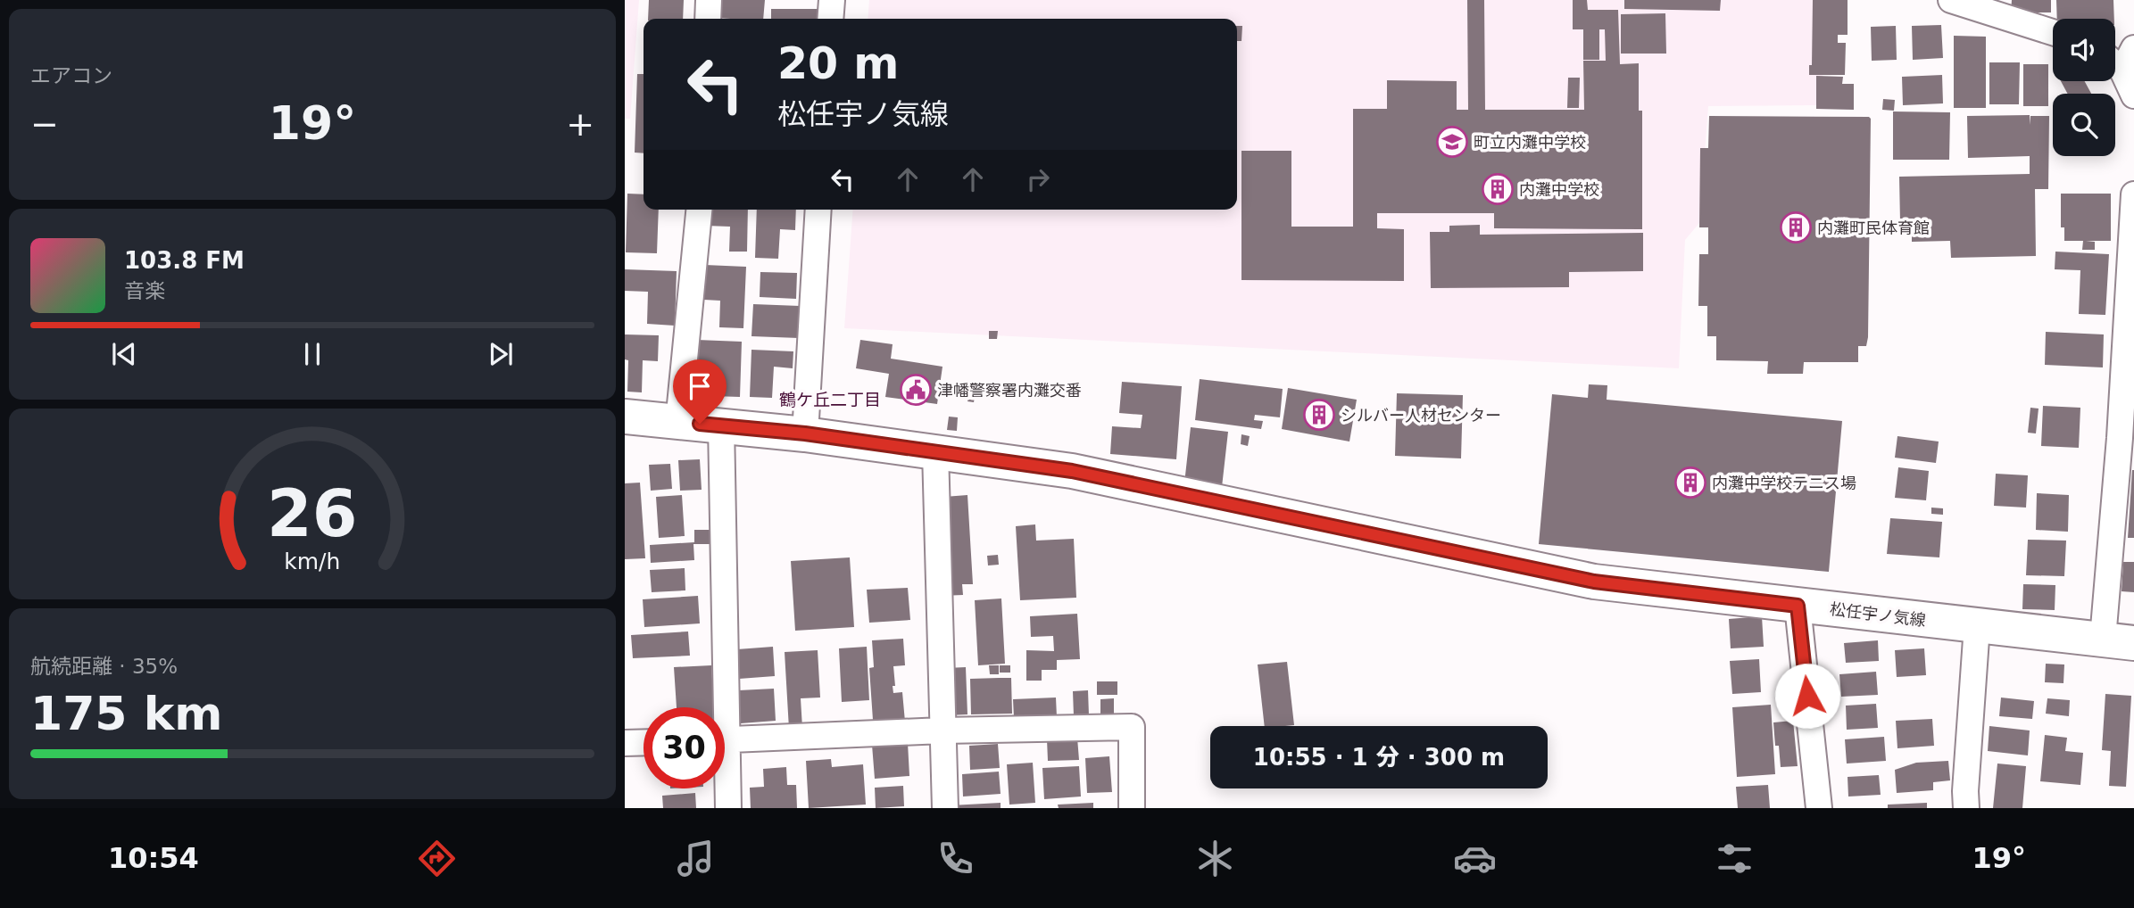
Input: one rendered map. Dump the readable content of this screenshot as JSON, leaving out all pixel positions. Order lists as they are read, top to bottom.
{
  "streets": {
    "main road": ["松任宇ノ気線"]
  },
  "districts": ["鶴ケ丘二丁目"],
  "places": {
    "school or university": ["町立内灘中学校"],
    "building": [
      "内灘中学校",
      "内灘町民体育館",
      "シルバー人材センター",
      "内灘中学校テニス場"
    ],
    "public building": ["津幡警察署内灘交番"]
  },
  "page": {
    "tile": [
      "エアコン",
      ["航続距離 · 35%", "175 km"]
    ],
    "turn": ["20 m", "松任宇ノ気線"],
    "heat": ["−", "19°", "+"],
    "song": ["103.8 FM", "音楽"],
    "limit": "30",
    "trip": "10:55 · 1 分 · 300 m",
    "tabs": ["10:54", "19°"],
    "gauge": ["26", "km/h"]
  }
}
